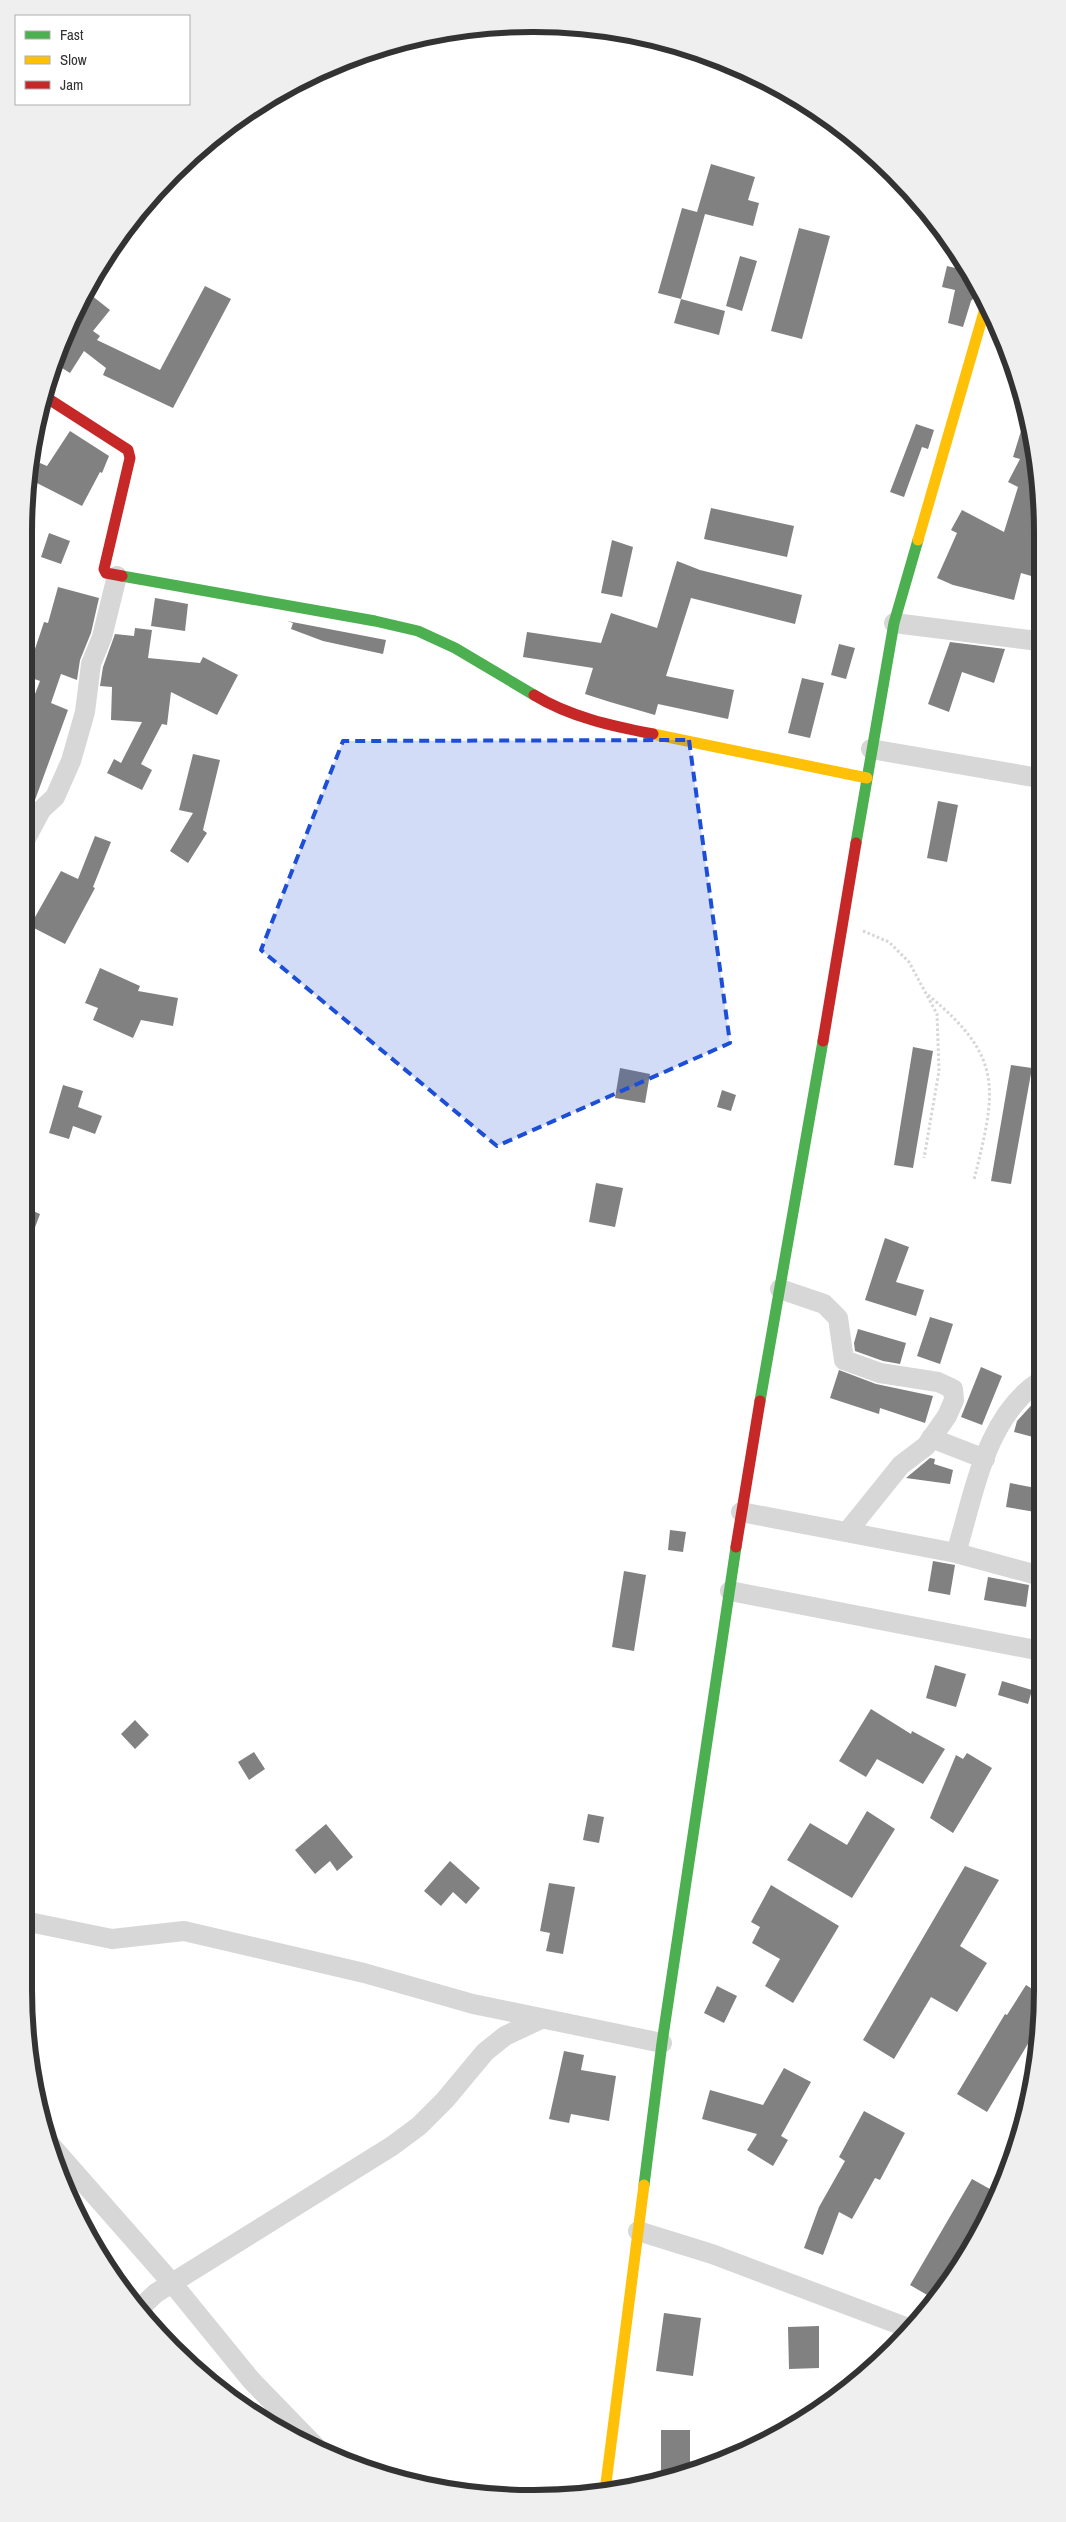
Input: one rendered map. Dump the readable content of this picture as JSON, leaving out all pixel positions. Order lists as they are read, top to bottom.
{
  "legend": ["Fast", "Slow", "Jam"]
}
